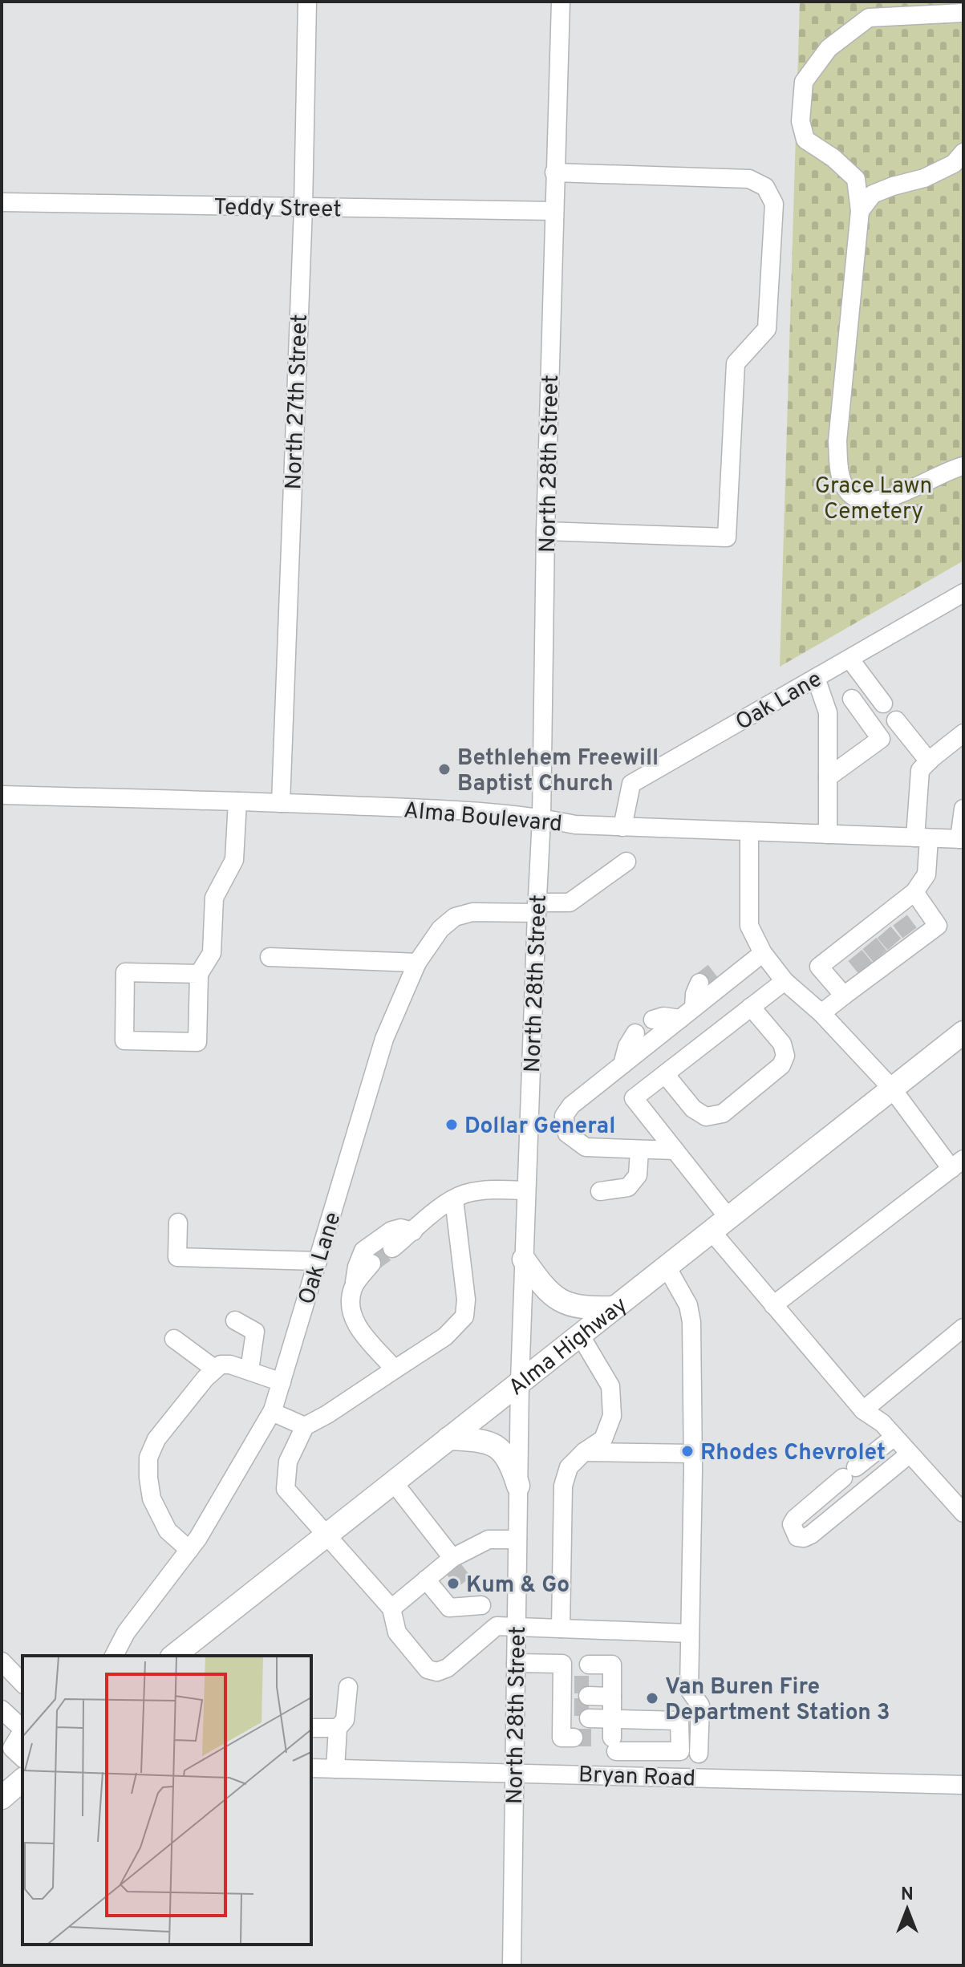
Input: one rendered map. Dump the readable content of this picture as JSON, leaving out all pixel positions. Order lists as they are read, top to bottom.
{
  "streets": {
    "main road": ["Alma Highway"],
    "street": [
      "Teddy Street",
      "North 27th Street",
      "North 28th Street",
      "Oak Lane",
      "Alma Boulevard",
      "Bryan Road"
    ]
  },
  "crossings": [
    ["Teddy Street", "North 27th Street"],
    ["Teddy Street", "North 28th Street"],
    ["North 27th Street", "Alma Boulevard"],
    ["North 28th Street", "Oak Lane"],
    ["North 28th Street", "Alma Boulevard"],
    ["North 28th Street", "Alma Highway"],
    ["North 28th Street", "Bryan Road"],
    ["Oak Lane", "Alma Boulevard"]
  ],
  "parks": ["Grace Lawn Cemetery"],
  "places": [
    "Bethlehem Freewill Baptist Church",
    "Dollar General",
    "Rhodes Chevrolet",
    "Kum & Go",
    "Van Buren Fire Department Station 3"
  ],
  "north": "top"
}
